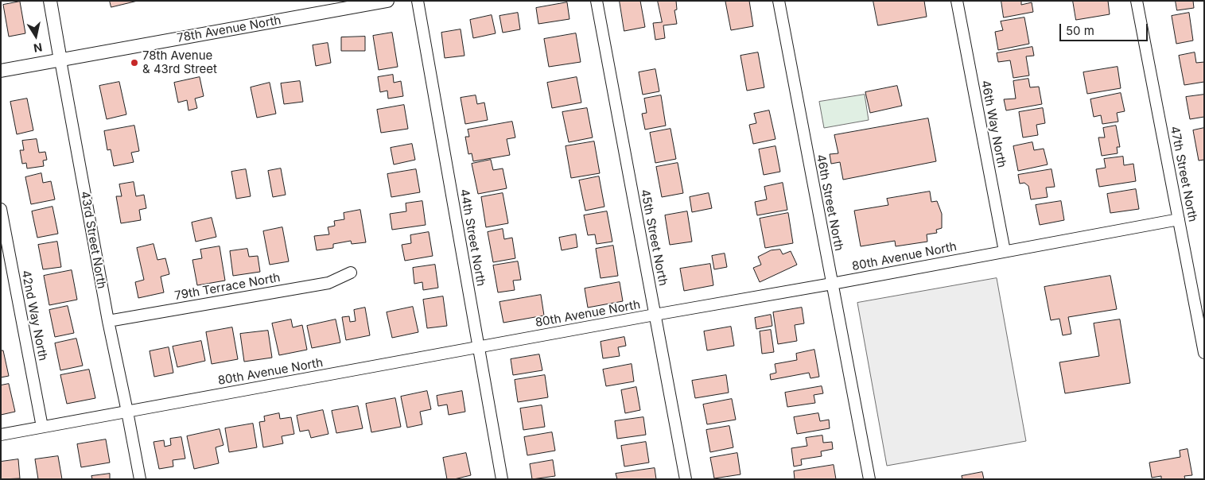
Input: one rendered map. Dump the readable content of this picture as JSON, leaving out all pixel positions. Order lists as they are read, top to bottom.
{
  "streets": {
    "street": [
      "78th Avenue North",
      "46th Way North",
      "47th Street North",
      "46th Street North",
      "44th Street North",
      "45th Street North",
      "43rd Street North",
      "80th Avenue North",
      "79th Terrace North",
      "42nd Way North"
    ]
  },
  "crossings": [
    ["78th Avenue North", "43rd Street North"],
    ["46th Way North", "80th Avenue North"],
    ["47th Street North", "80th Avenue North"],
    ["46th Street North", "80th Avenue North"],
    ["44th Street North", "80th Avenue North"],
    ["45th Street North", "80th Avenue North"],
    ["43rd Street North", "80th Avenue North"],
    ["43rd Street North", "79th Terrace North"],
    ["80th Avenue North", "42nd Way North"]
  ],
  "places": ["78th Avenue & 43rd Street"],
  "scale_bar": "50 m",
  "north": "bottom"
}
